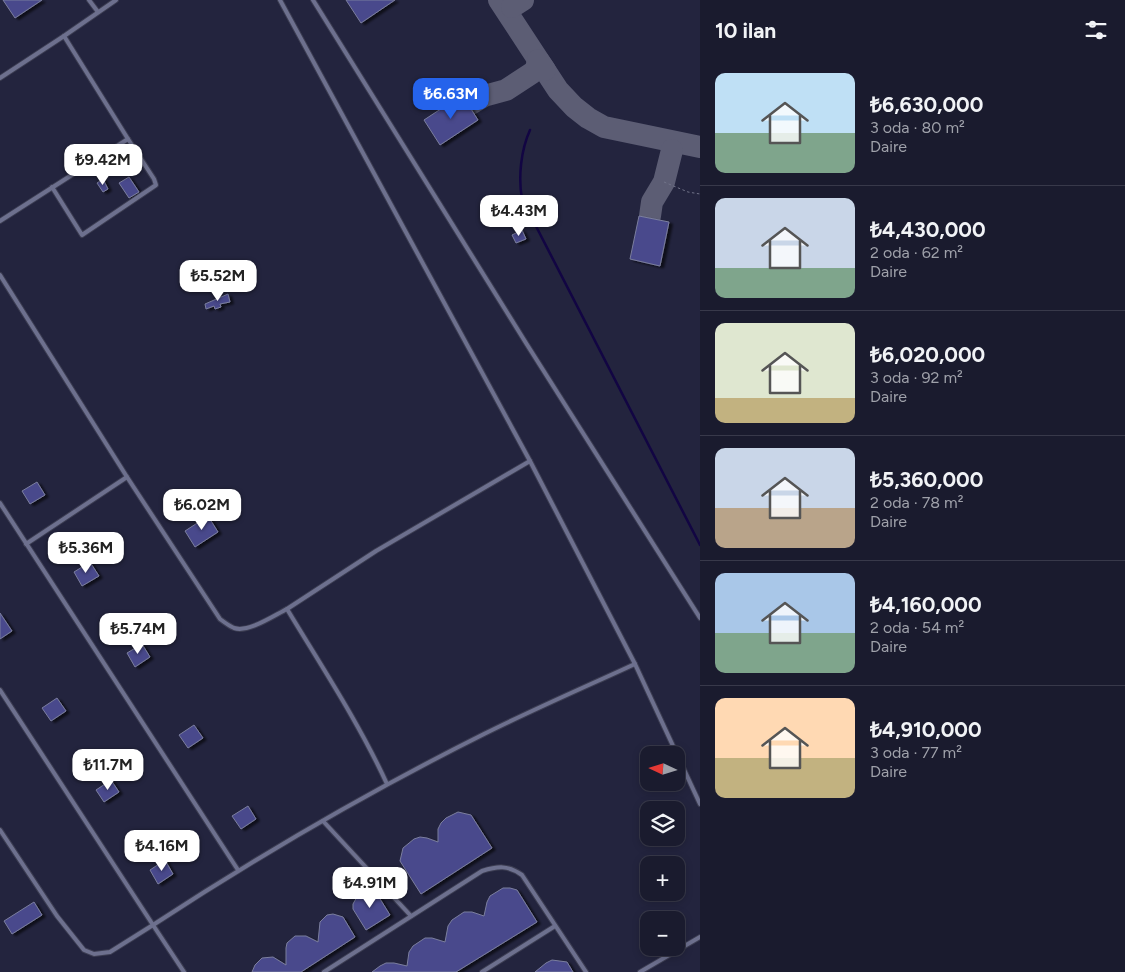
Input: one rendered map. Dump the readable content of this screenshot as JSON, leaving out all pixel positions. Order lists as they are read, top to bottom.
{
  "north": "left",
  "page": {
    "heading": "10 ilan",
    "list": [
      {
        "name": "₺6,630,000",
        "note": "3 oda · 80 m² · Daire"
      },
      {
        "name": "₺4,430,000",
        "note": "2 oda · 62 m² · Daire"
      },
      {
        "name": "₺6,020,000",
        "note": "3 oda · 92 m² · Daire"
      },
      {
        "name": "₺5,360,000",
        "note": "2 oda · 78 m² · Daire"
      },
      {
        "name": "₺4,160,000",
        "note": "2 oda · 54 m² · Daire"
      },
      {
        "name": "₺4,910,000",
        "note": "3 oda · 77 m² · Daire"
      }
    ],
    "price": [
      "₺6.63M",
      "₺9.42M",
      "₺4.43M",
      "₺5.52M",
      "₺6.02M",
      "₺5.36M",
      "₺5.74M",
      "₺11.7M",
      "₺4.16M",
      "₺4.91M"
    ],
    "map_buttons": ["+", "−"]
  }
}
